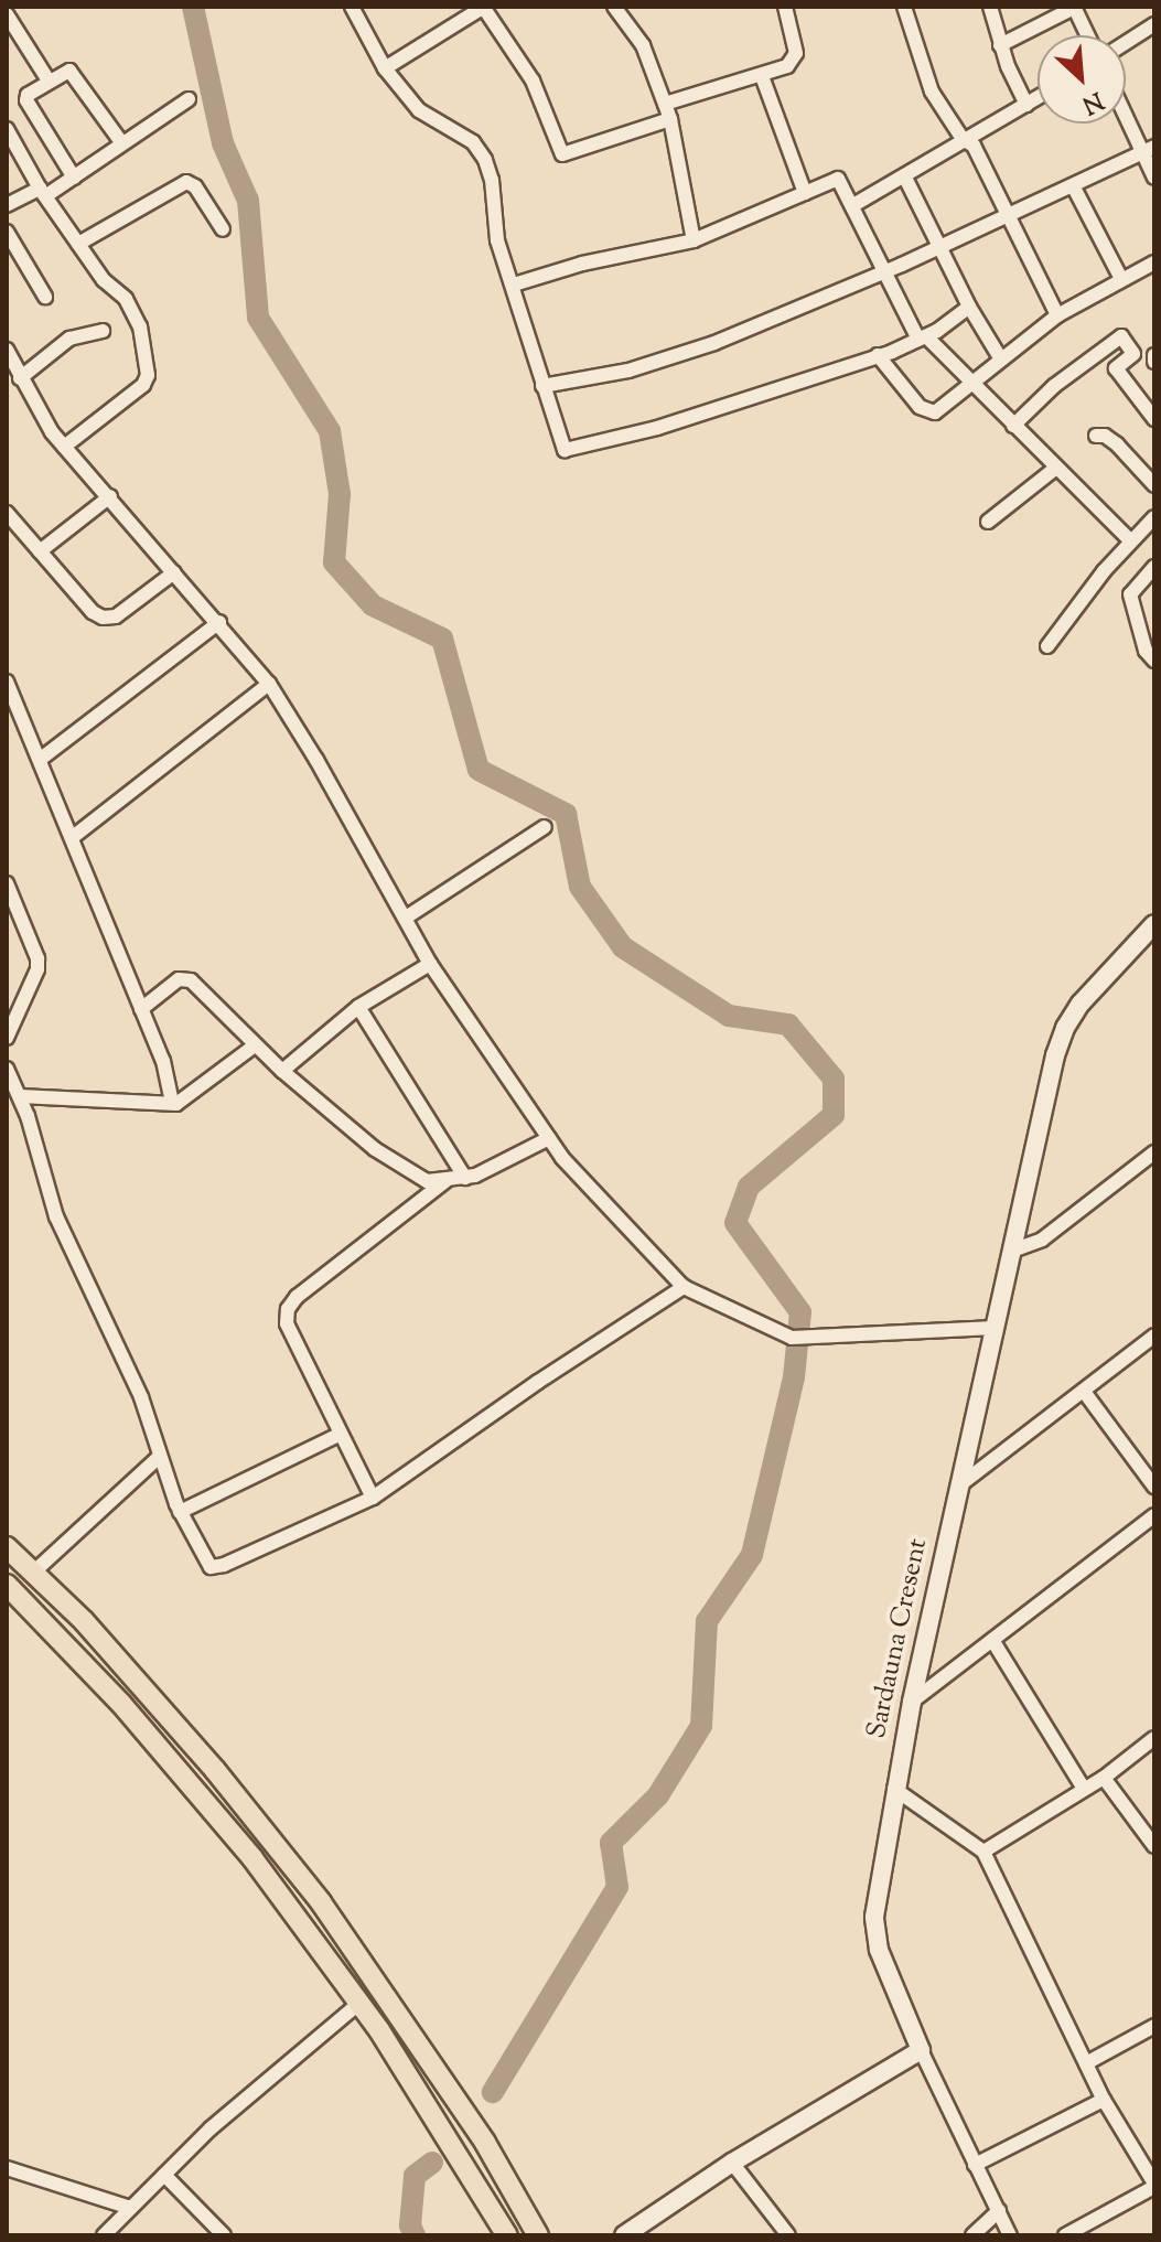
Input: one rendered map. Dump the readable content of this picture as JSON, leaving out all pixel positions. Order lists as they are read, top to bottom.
{
  "streets": {
    "street": ["Sardauna Cresent"]
  },
  "north": "bottom right"
}
